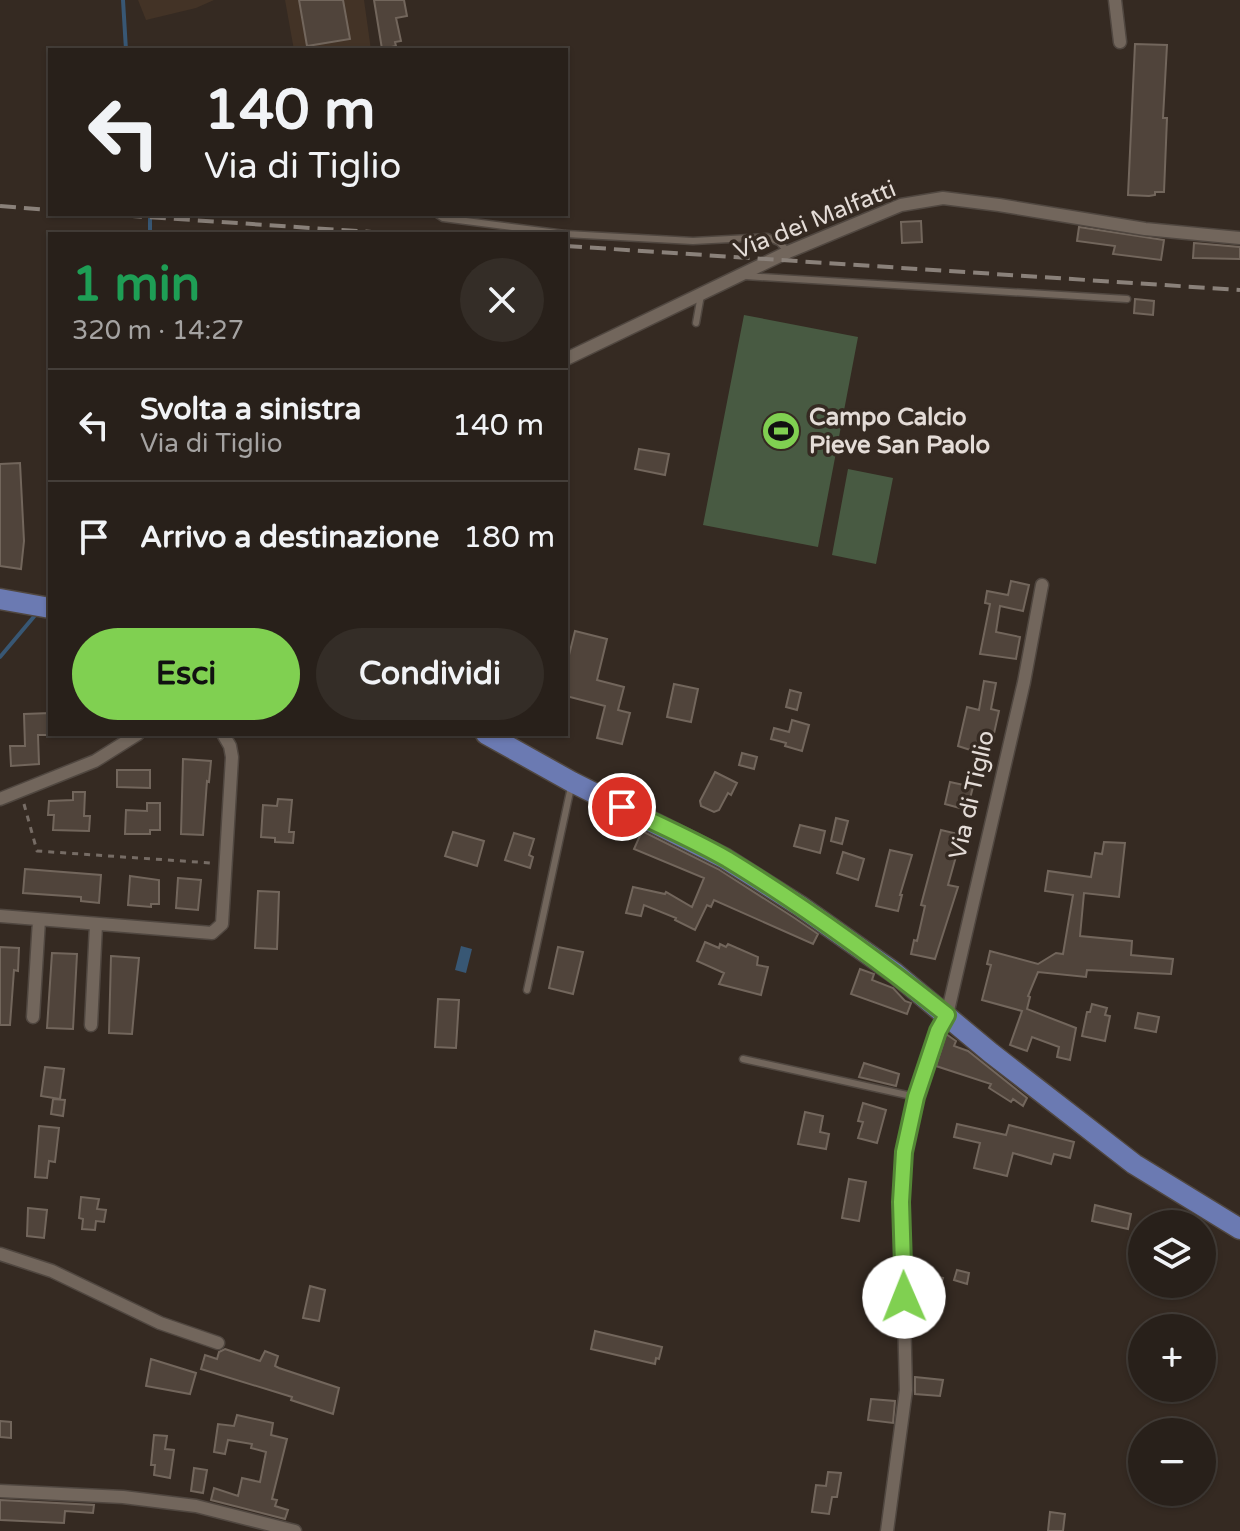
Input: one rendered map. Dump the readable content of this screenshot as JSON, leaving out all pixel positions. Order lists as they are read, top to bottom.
{
  "streets": {
    "street": ["Via dei Malfatti", "Via di Tiglio"]
  },
  "places": {
    "sports": ["Campo Calcio Pieve San Paolo"]
  },
  "page": {
    "turn": ["140 m", "Via di Tiglio"],
    "heading": ["1 min", "320 m · 14:27"],
    "list": [
      {
        "name": "Svolta a sinistra",
        "note": "Via di Tiglio",
        "value": "140 m"
      },
      {
        "name": "Arrivo a destinazione",
        "value": "180 m"
      }
    ],
    "buttons": ["Esci", "Condividi"],
    "map_buttons": ["+", "−"]
  }
}
